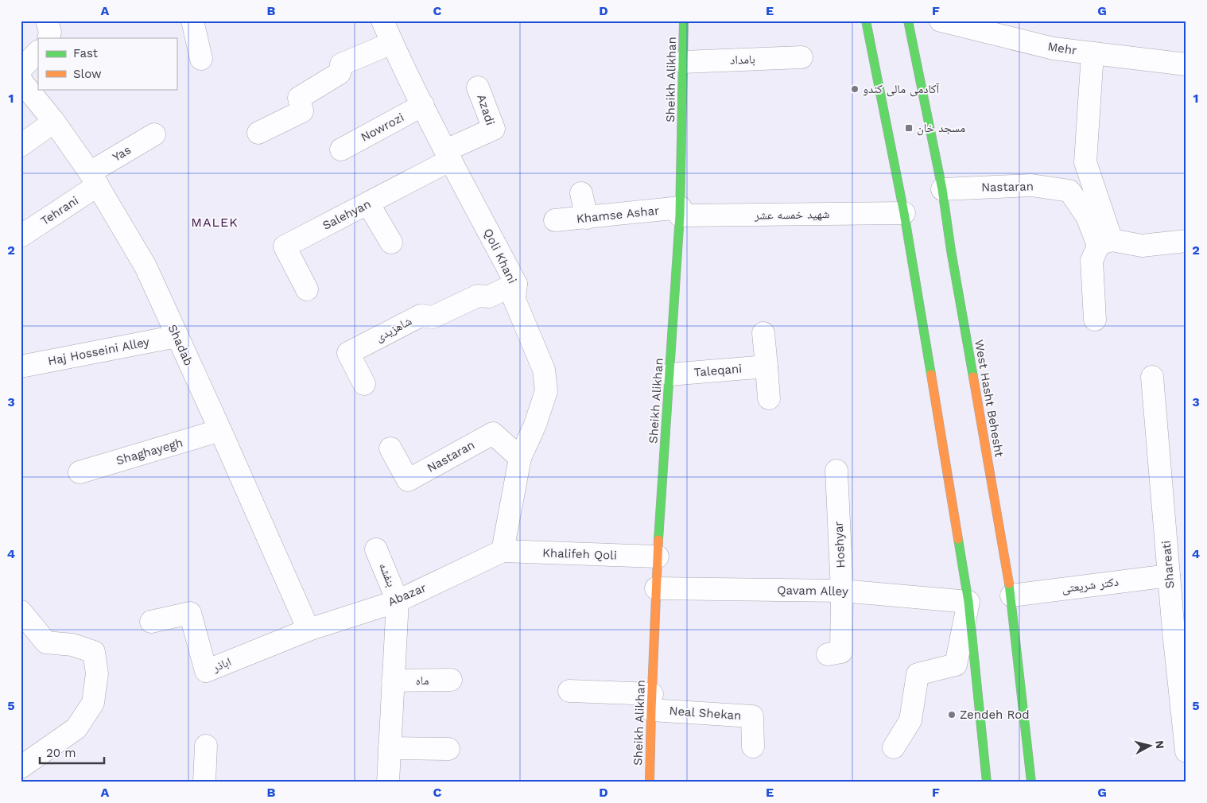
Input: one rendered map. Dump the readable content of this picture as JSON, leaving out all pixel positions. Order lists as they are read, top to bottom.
{
  "streets": {
    "main road": ["Sheikh Alikhan", "West Hasht Behesht"],
    "street": [
      "Mehr",
      "بامداد",
      "Azadi",
      "Nowrozi",
      "Yas",
      "Nastaran",
      "Tehrani",
      "Salehyan",
      "Khamse Ashar",
      "شهید خمسه عشر",
      "Qoli Khani",
      "شاهزیدی",
      "Shadab",
      "Haj Hosseini Alley",
      "Taleqani",
      "Shaghayegh",
      "Hoshyar",
      "Khalifeh Qoli",
      "Shareati",
      "بنفشه",
      "دکتر شریعتی",
      "Qavam Alley",
      "Abazar",
      "اباذر",
      "ماه",
      "Neal Shekan"
    ]
  },
  "crossings": [
    ["بامداد", "Sheikh Alikhan"],
    ["Sheikh Alikhan", "Khamse Ashar"],
    ["Sheikh Alikhan", "شهید خمسه عشر"],
    ["Sheikh Alikhan", "Taleqani"],
    ["Sheikh Alikhan", "Khalifeh Qoli"],
    ["Sheikh Alikhan", "Qavam Alley"],
    ["Sheikh Alikhan", "Neal Shekan"],
    ["Azadi", "Salehyan"],
    ["Azadi", "Qoli Khani"],
    ["Nowrozi", "Qoli Khani"],
    ["Yas", "Tehrani"],
    ["Yas", "Shadab"],
    ["Nastaran", "Qoli Khani"],
    ["Nastaran", "West Hasht Behesht"],
    ["Tehrani", "Shadab"],
    ["Salehyan", "Qoli Khani"],
    ["Khamse Ashar", "شهید خمسه عشر"],
    ["Qoli Khani", "شاهزیدی"],
    ["Qoli Khani", "Khalifeh Qoli"],
    ["Qoli Khani", "Abazar"],
    ["Shadab", "Haj Hosseini Alley"],
    ["Shadab", "Shaghayegh"],
    ["Shadab", "Abazar"],
    ["Shadab", "اباذر"],
    ["West Hasht Behesht", "دکتر شریعتی"],
    ["Hoshyar", "Qavam Alley"],
    ["Khalifeh Qoli", "Abazar"],
    ["Shareati", "دکتر شریعتی"],
    ["بنفشه", "Abazar"],
    ["Abazar", "اباذر"]
  ],
  "districts": ["MALEK"],
  "places": {
    "other": ["آکادمی مالی کندو", "Zendeh Rod"],
    "transit": ["مسجد خان"]
  },
  "legend": ["Fast", "Slow"],
  "scale_bar": "20 m",
  "north": "right",
  "grid": {
    "columns": [
      "A",
      "B",
      "C",
      "D",
      "E",
      "F",
      "G"
    ],
    "rows": [
      "1",
      "2",
      "3",
      "4",
      "5"
    ]
  }
}
